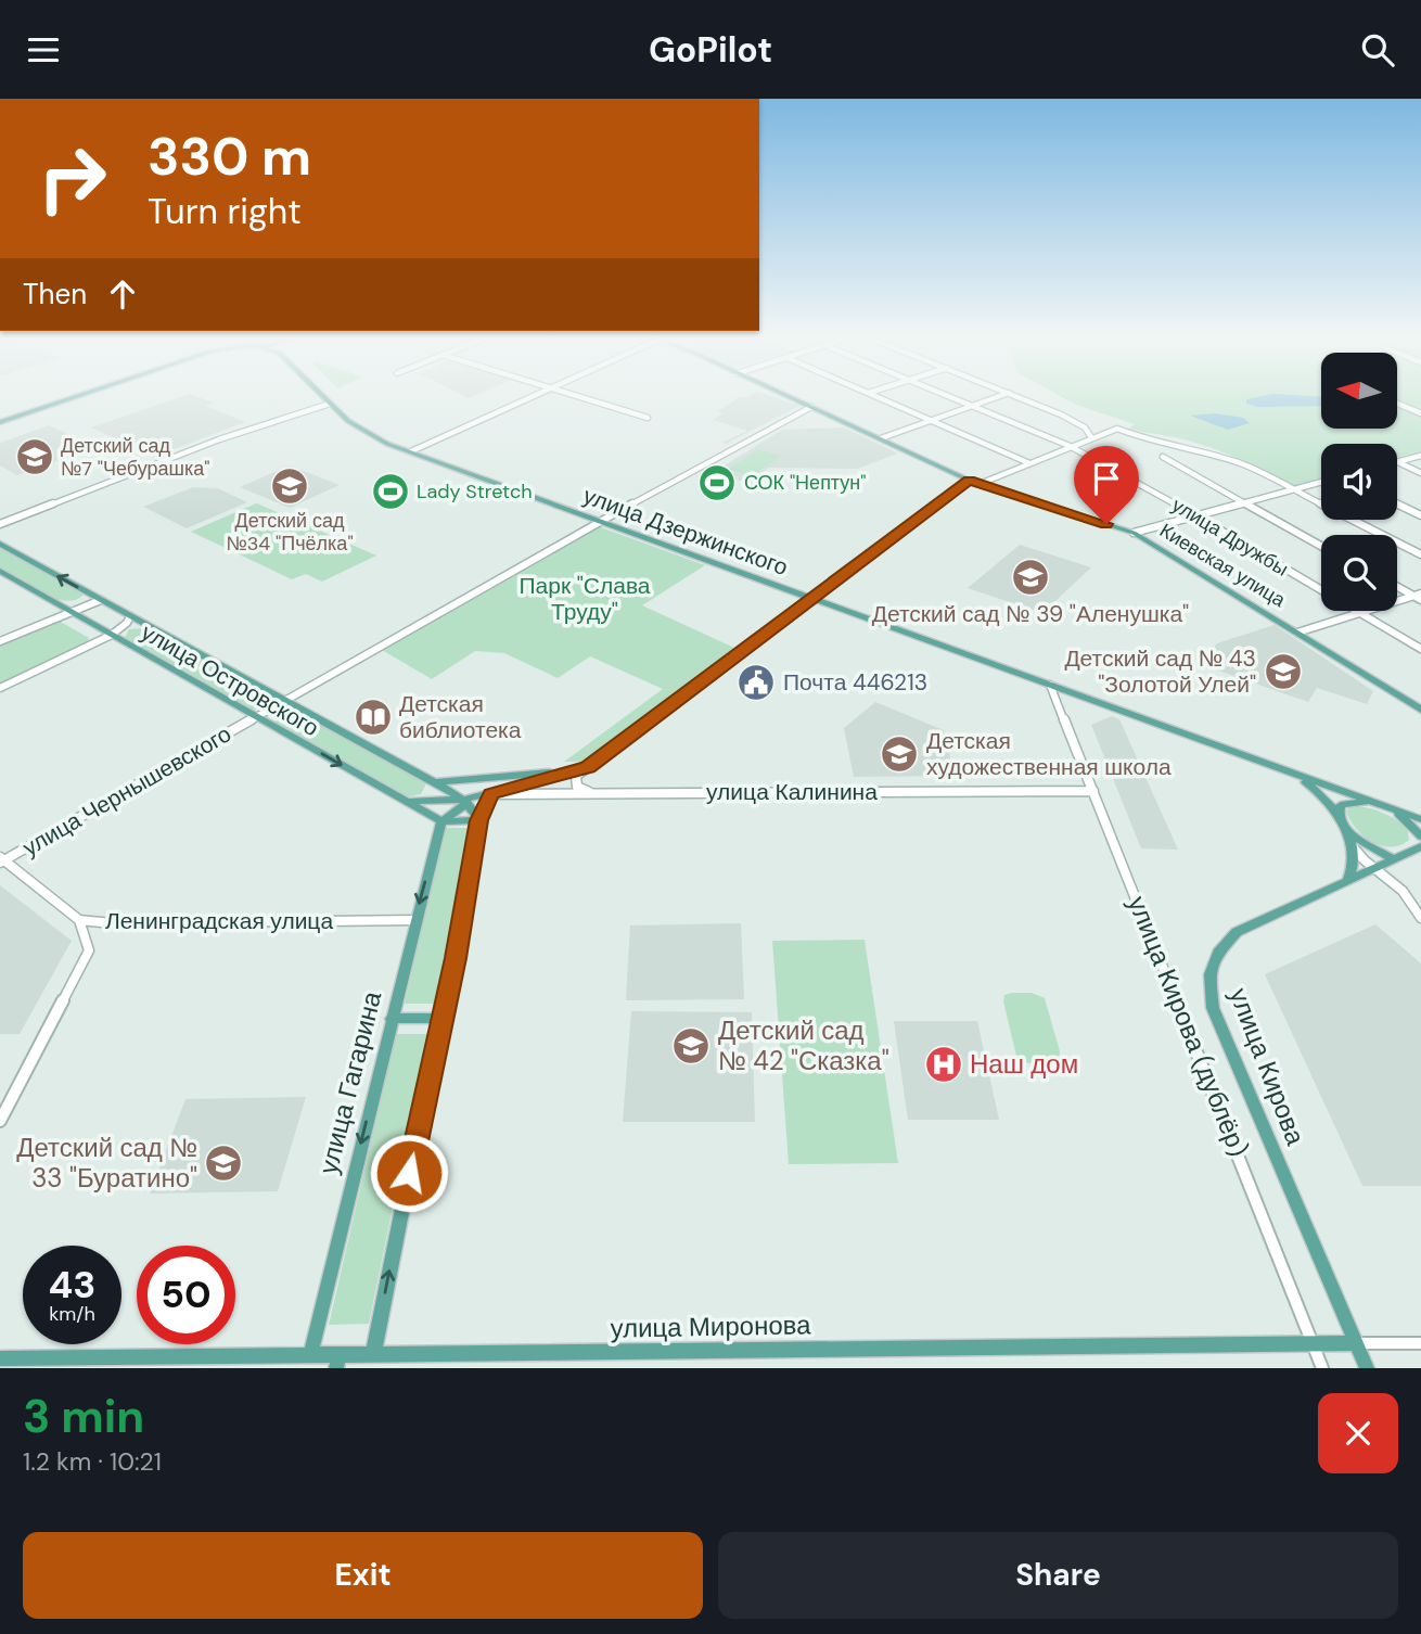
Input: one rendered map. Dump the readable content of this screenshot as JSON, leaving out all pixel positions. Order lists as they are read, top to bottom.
{
  "streets": {
    "main road": [
      "улица Дзержинского",
      "Киевская улица",
      "улица Островского",
      "улица Кирова",
      "улица Гагарина",
      "улица Миронова"
    ],
    "street": [
      "улица Дружбы",
      "улица Чернышевского",
      "улица Калинина",
      "Ленинградская улица",
      "улица Кирова (дублёр)"
    ]
  },
  "crossings": [
    ["улица Дзержинского", "улица Чернышевского"],
    ["улица Дзержинского", "улица Кирова (дублёр)"],
    ["Киевская улица", "улица Чернышевского"],
    ["улица Островского", "улица Чернышевского"],
    ["улица Островского", "улица Гагарина"],
    ["улица Чернышевского", "Ленинградская улица"],
    ["улица Калинина", "улица Кирова (дублёр)"],
    ["Ленинградская улица", "улица Гагарина"],
    ["улица Кирова (дублёр)", "улица Миронова"],
    ["улица Кирова", "улица Миронова"],
    ["улица Гагарина", "улица Миронова"]
  ],
  "parks": ["Парк \"Слава Труду\""],
  "places": {
    "school or university": [
      "Детский сад №7 \"Чебурашка\"",
      "Детский сад №34 \"Пчёлка\"",
      "Детский сад № 39 \"Аленушка\"",
      "Детский сад № 43 \"Золотой Улей\"",
      "Детская художественная школа",
      "Детский сад № 42 \"Сказка\"",
      "Детский сад № 33 \"Буратино\""
    ],
    "sports": ["СОК \"Нептун\"", "Lady Stretch"],
    "public building": ["Почта 446213"],
    "library": ["Детская библиотека"],
    "hospital": ["Наш дом"]
  },
  "north": "left",
  "page": {
    "header": "GoPilot",
    "turn": ["330 m", "Turn right"],
    "then": "Then",
    "speed": "43 km/h",
    "limit": "50",
    "heading": ["3 min", "1.2 km · 10:21"],
    "buttons": ["Exit", "Share"]
  }
}
